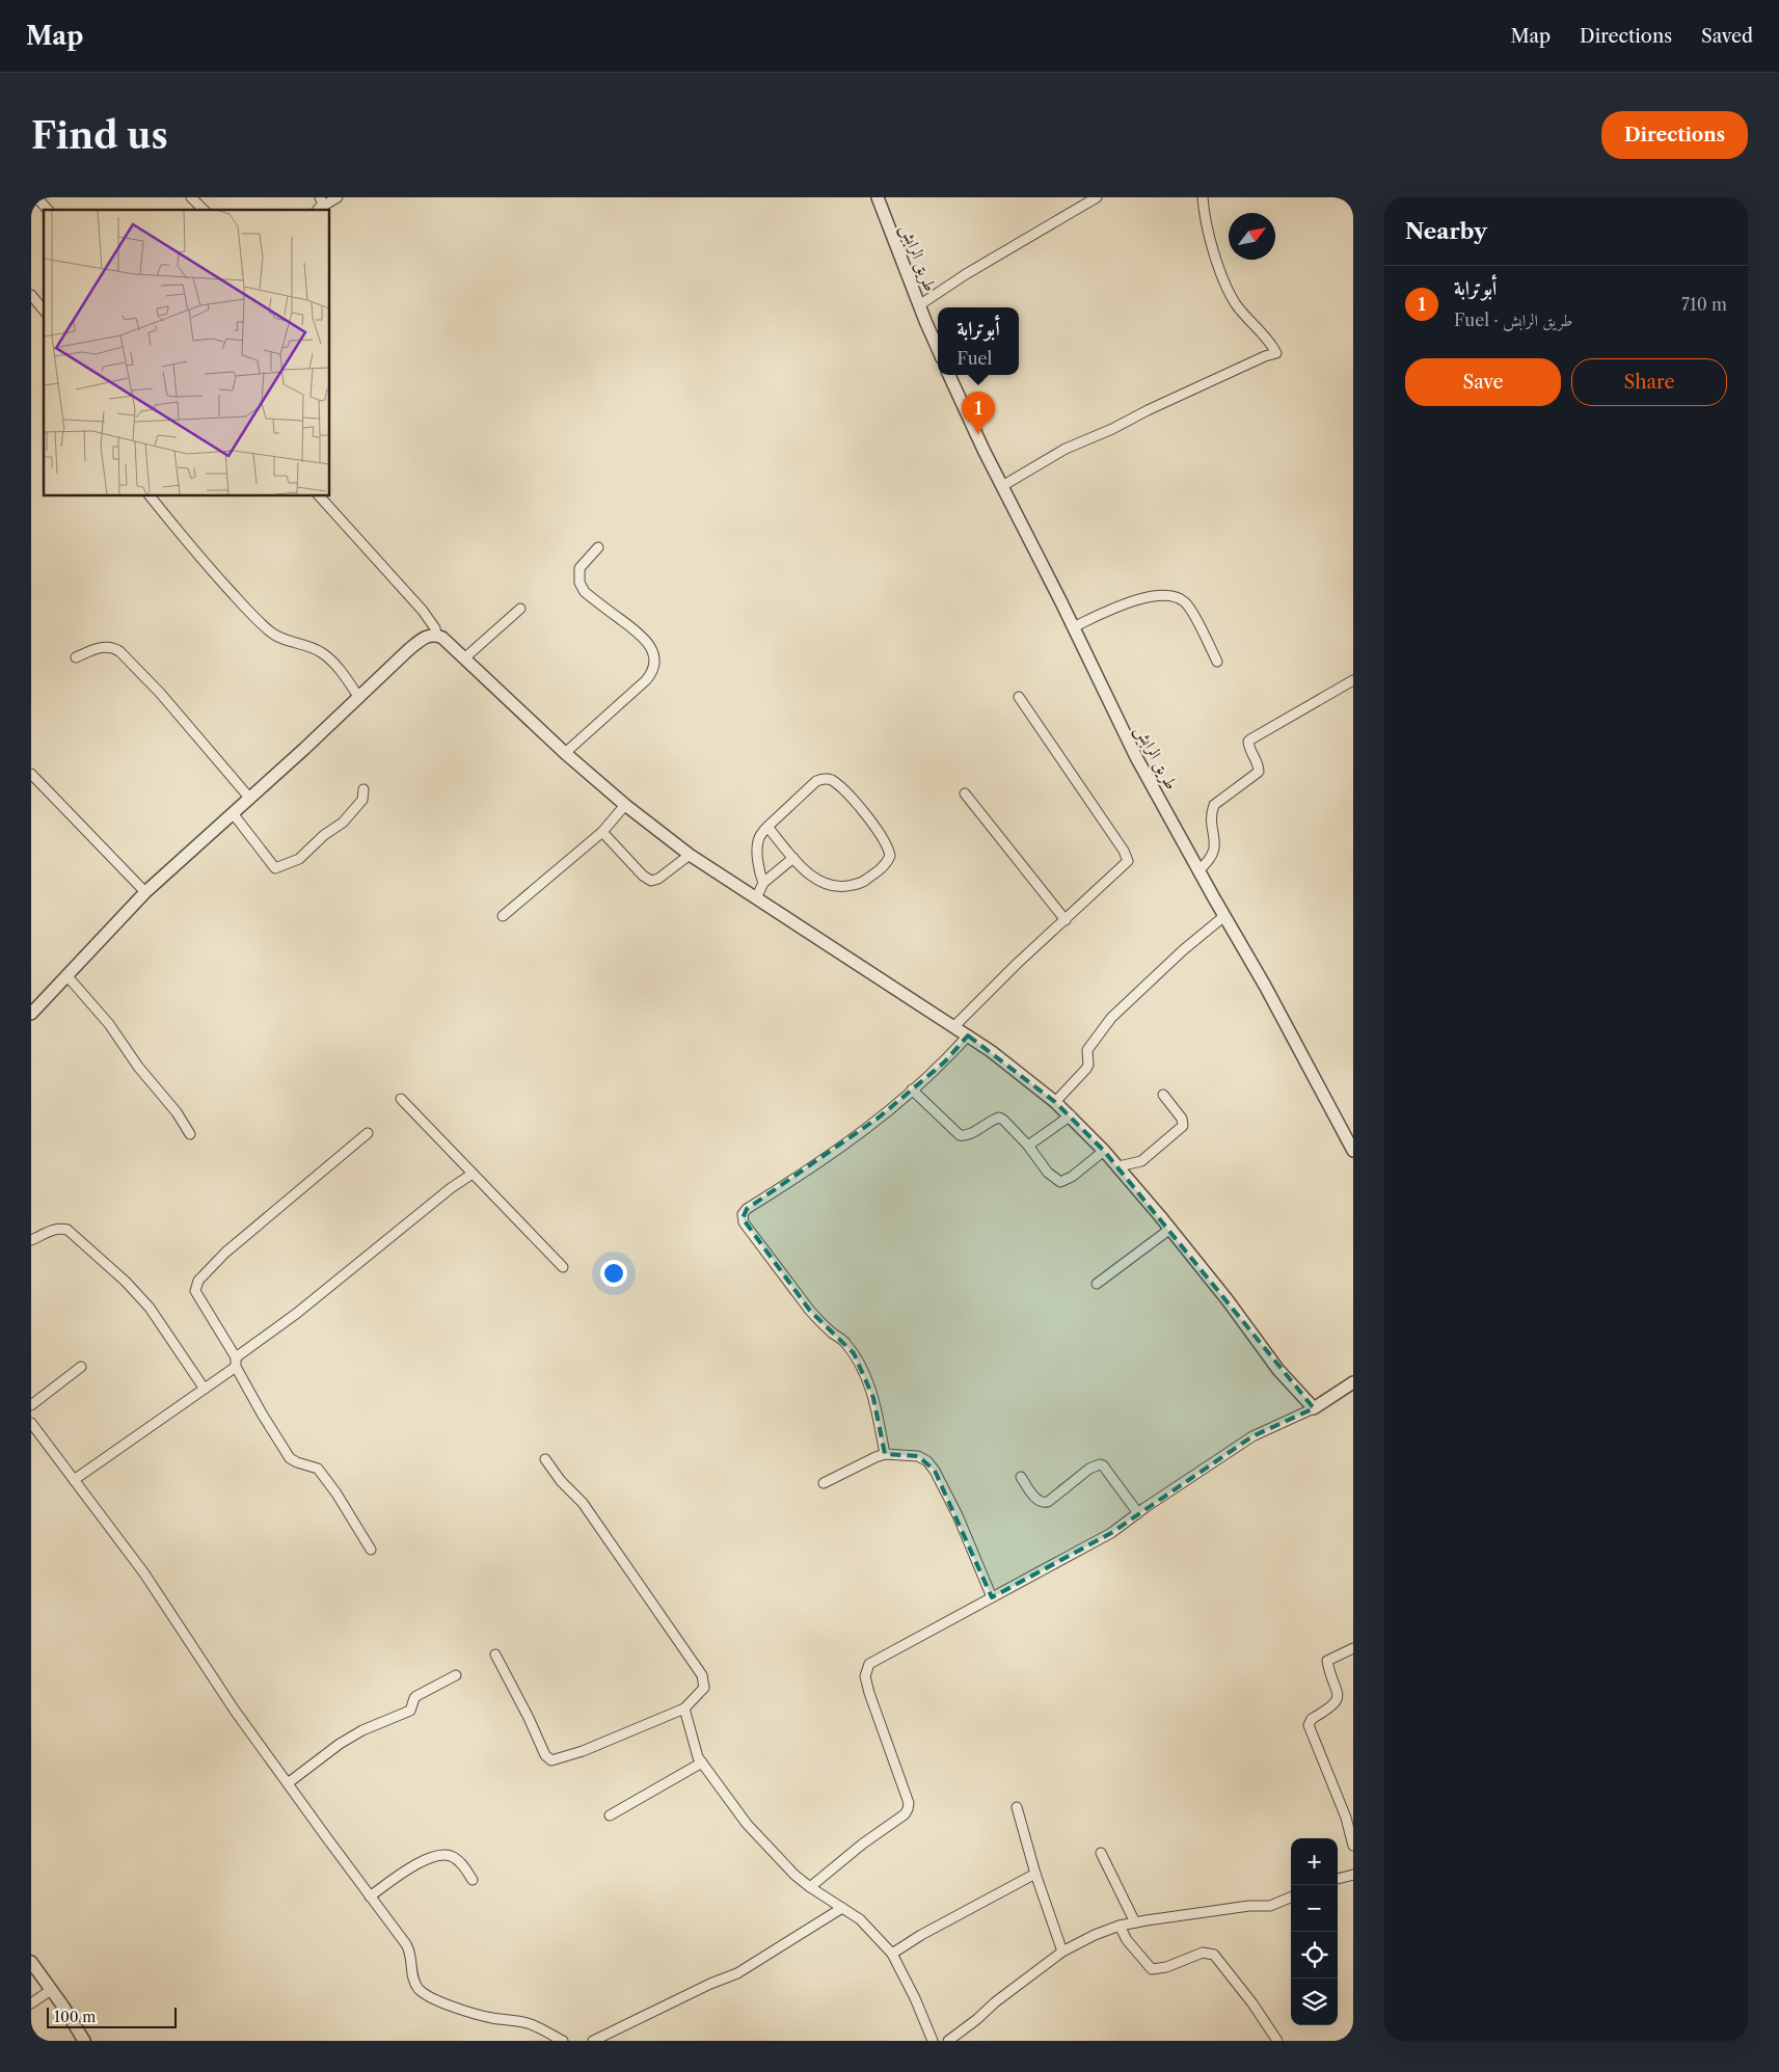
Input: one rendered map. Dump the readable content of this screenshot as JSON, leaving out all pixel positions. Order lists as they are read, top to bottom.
{
  "streets": {
    "street": ["طريق الرابش"]
  },
  "scale_bar": "100 m",
  "north": "top right",
  "page": {
    "header": "Map",
    "nav": ["Map", "Directions", "Saved"],
    "buttons": [
      "Directions",
      ["Save", "Share"]
    ],
    "title": "Find us",
    "heading": "Nearby",
    "list": [
      {
        "mark": "1",
        "name": "أبوترابة",
        "note": "Fuel · طريق الرابش",
        "value": "710 m"
      }
    ],
    "popup": ["أبوترابة", "Fuel"],
    "pins": "1",
    "map_buttons": ["+", "−"],
    "scale": "100 m"
  }
}
